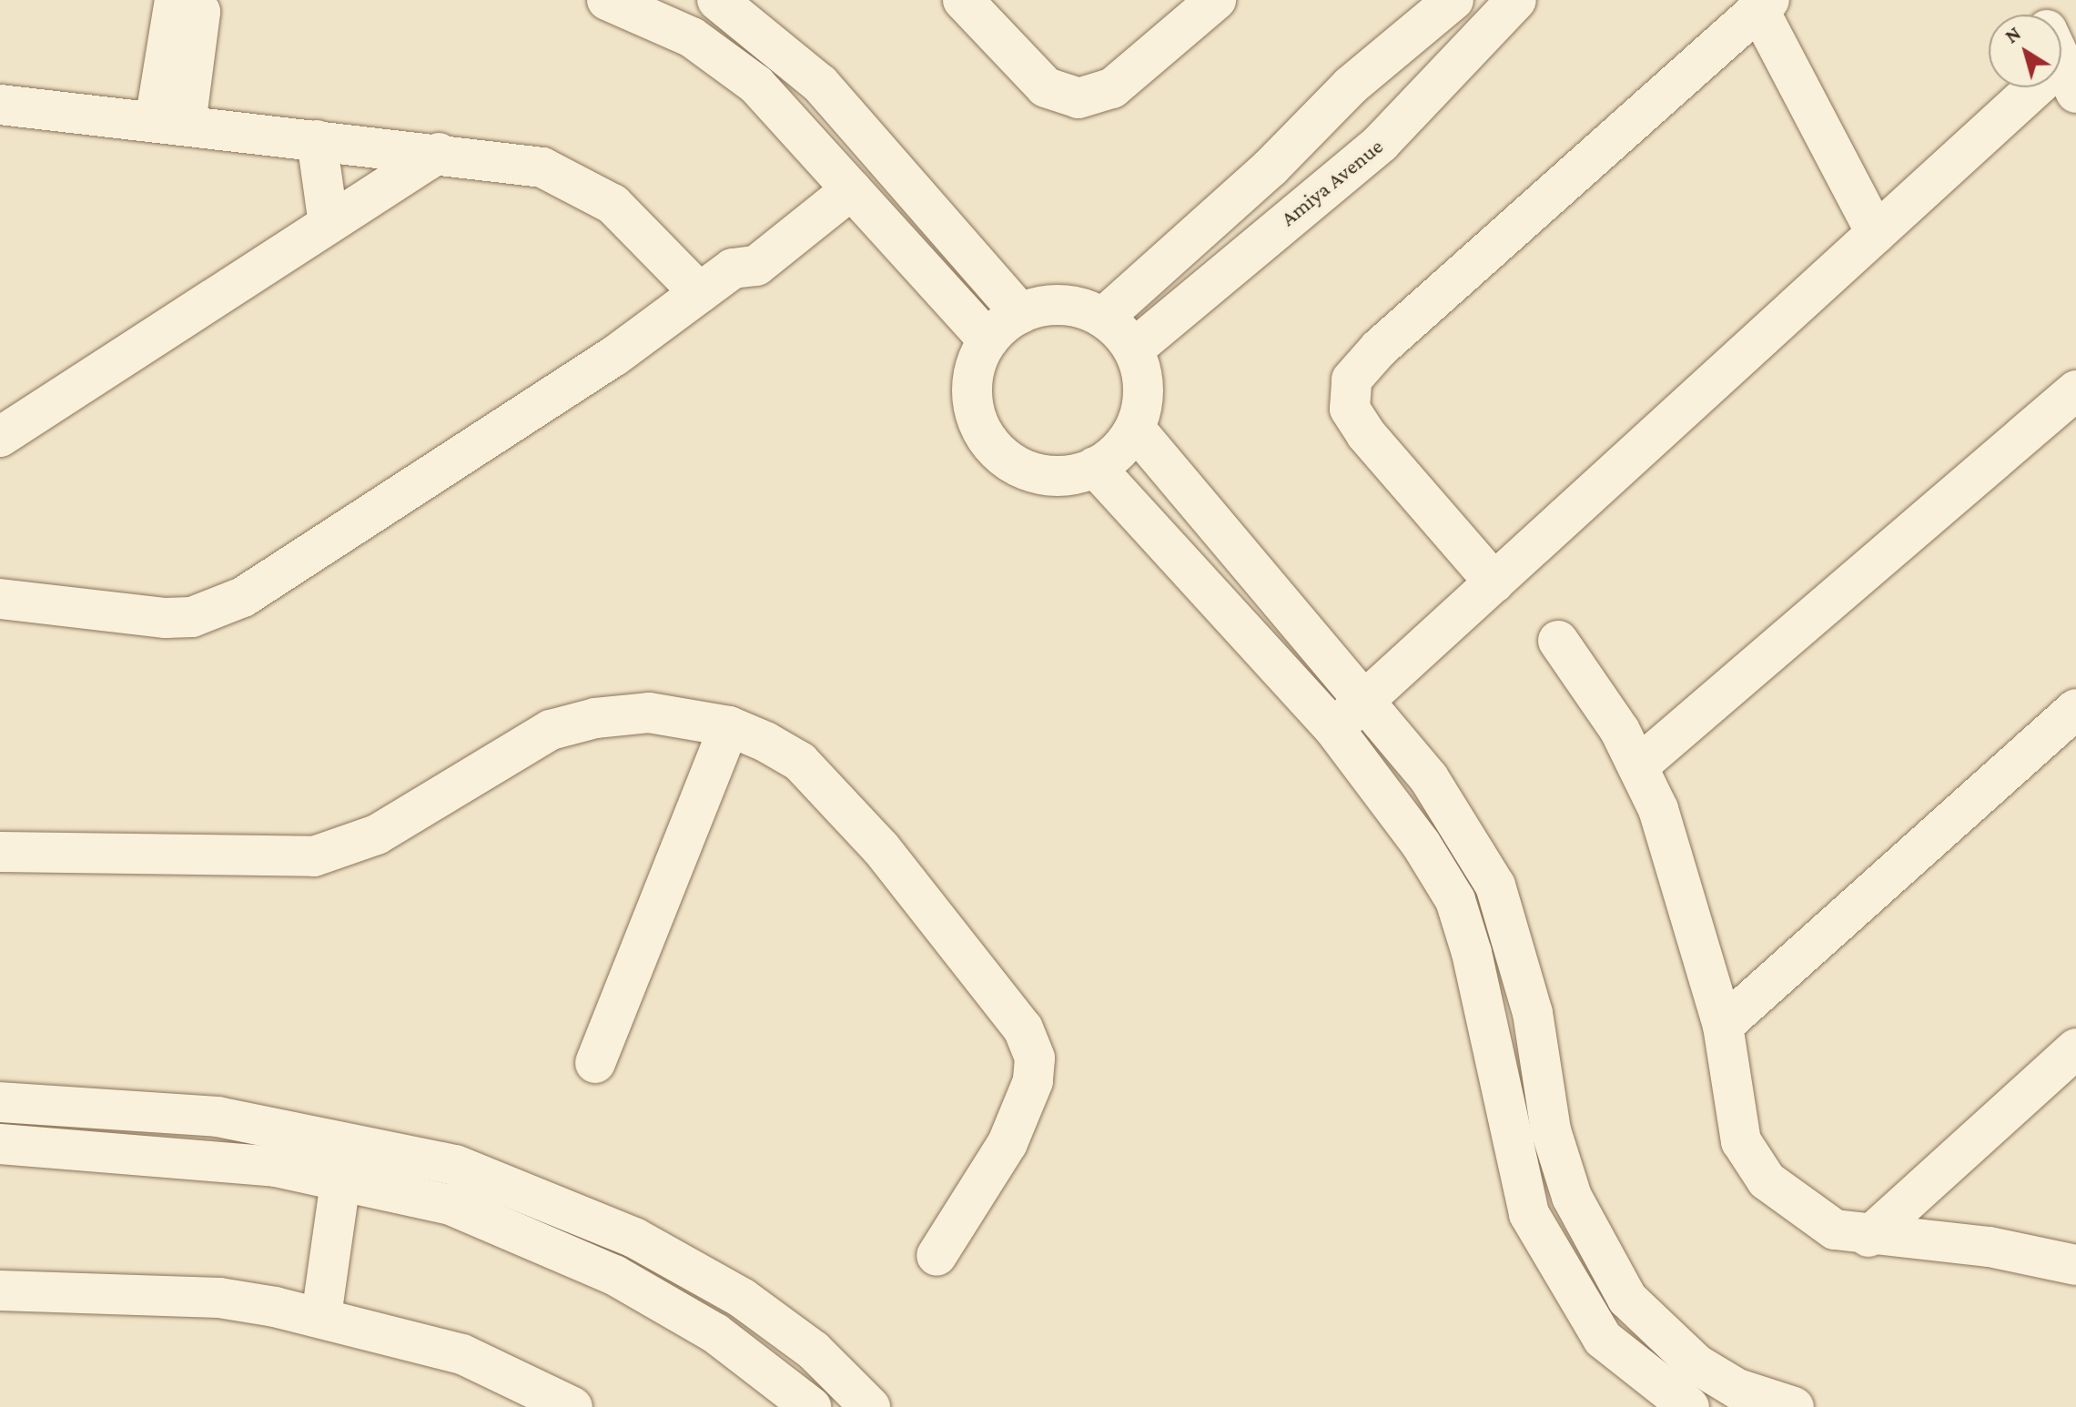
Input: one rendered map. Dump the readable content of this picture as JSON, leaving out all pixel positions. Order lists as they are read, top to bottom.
{
  "streets": {
    "street": ["Amiya Avenue"]
  },
  "north": "top left"
}
